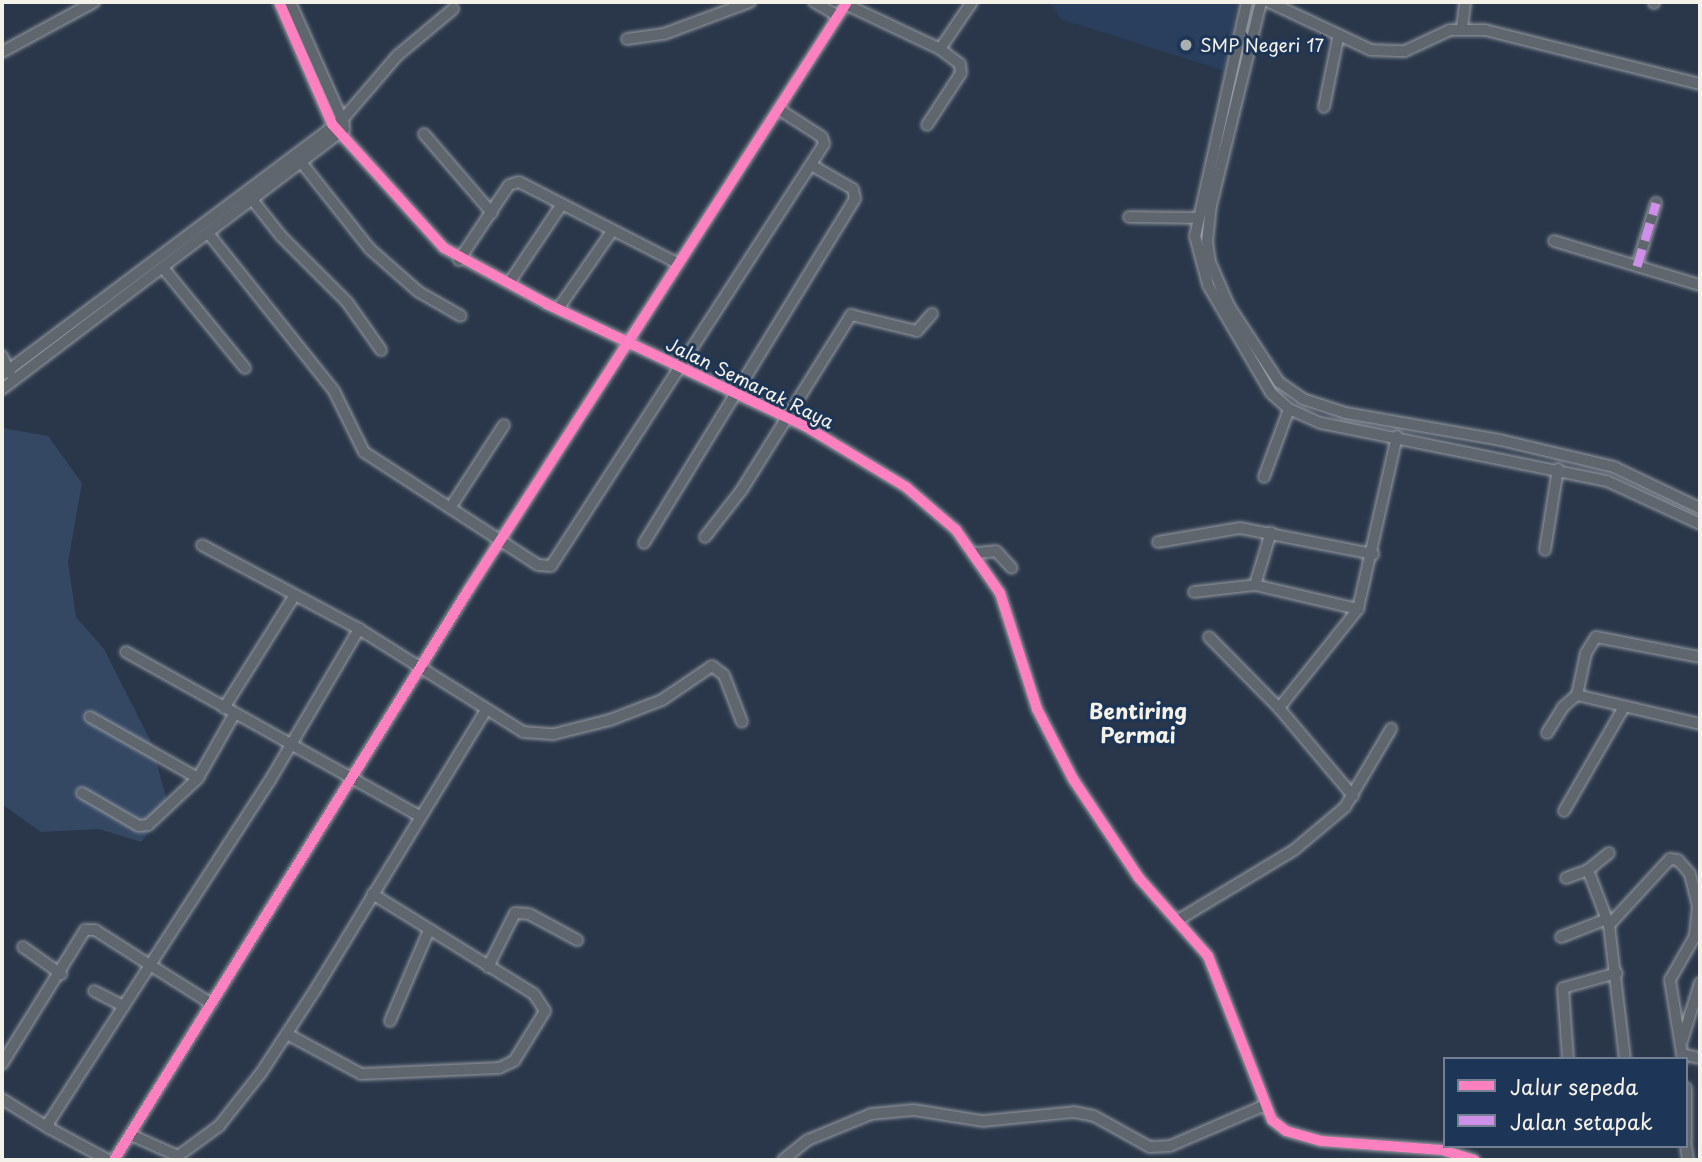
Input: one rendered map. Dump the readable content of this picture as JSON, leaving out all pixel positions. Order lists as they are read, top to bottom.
{
  "streets": {
    "street": ["Jalan Semarak Raya"]
  },
  "districts": ["Bentiring Permai"],
  "places": ["SMP Negeri 17"],
  "legend": ["Jalur sepeda", "Jalan setapak"]
}
